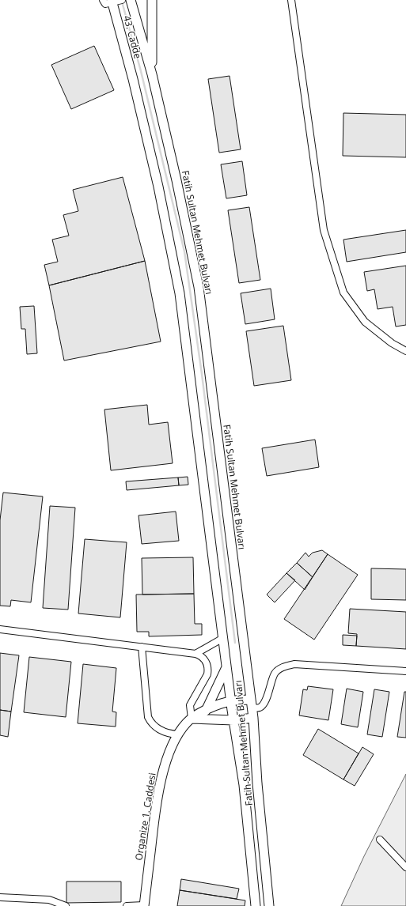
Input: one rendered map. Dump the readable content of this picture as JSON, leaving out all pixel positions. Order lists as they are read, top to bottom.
{
  "streets": {
    "main road": ["43. Cadde", "Fatih Sultan Mehmet Bulvarı", "Organize 1. Caddesi"]
  },
  "crossings": [
    ["43. Cadde", "Fatih Sultan Mehmet Bulvarı"],
    ["Fatih Sultan Mehmet Bulvarı", "Organize 1. Caddesi"]
  ]
}
